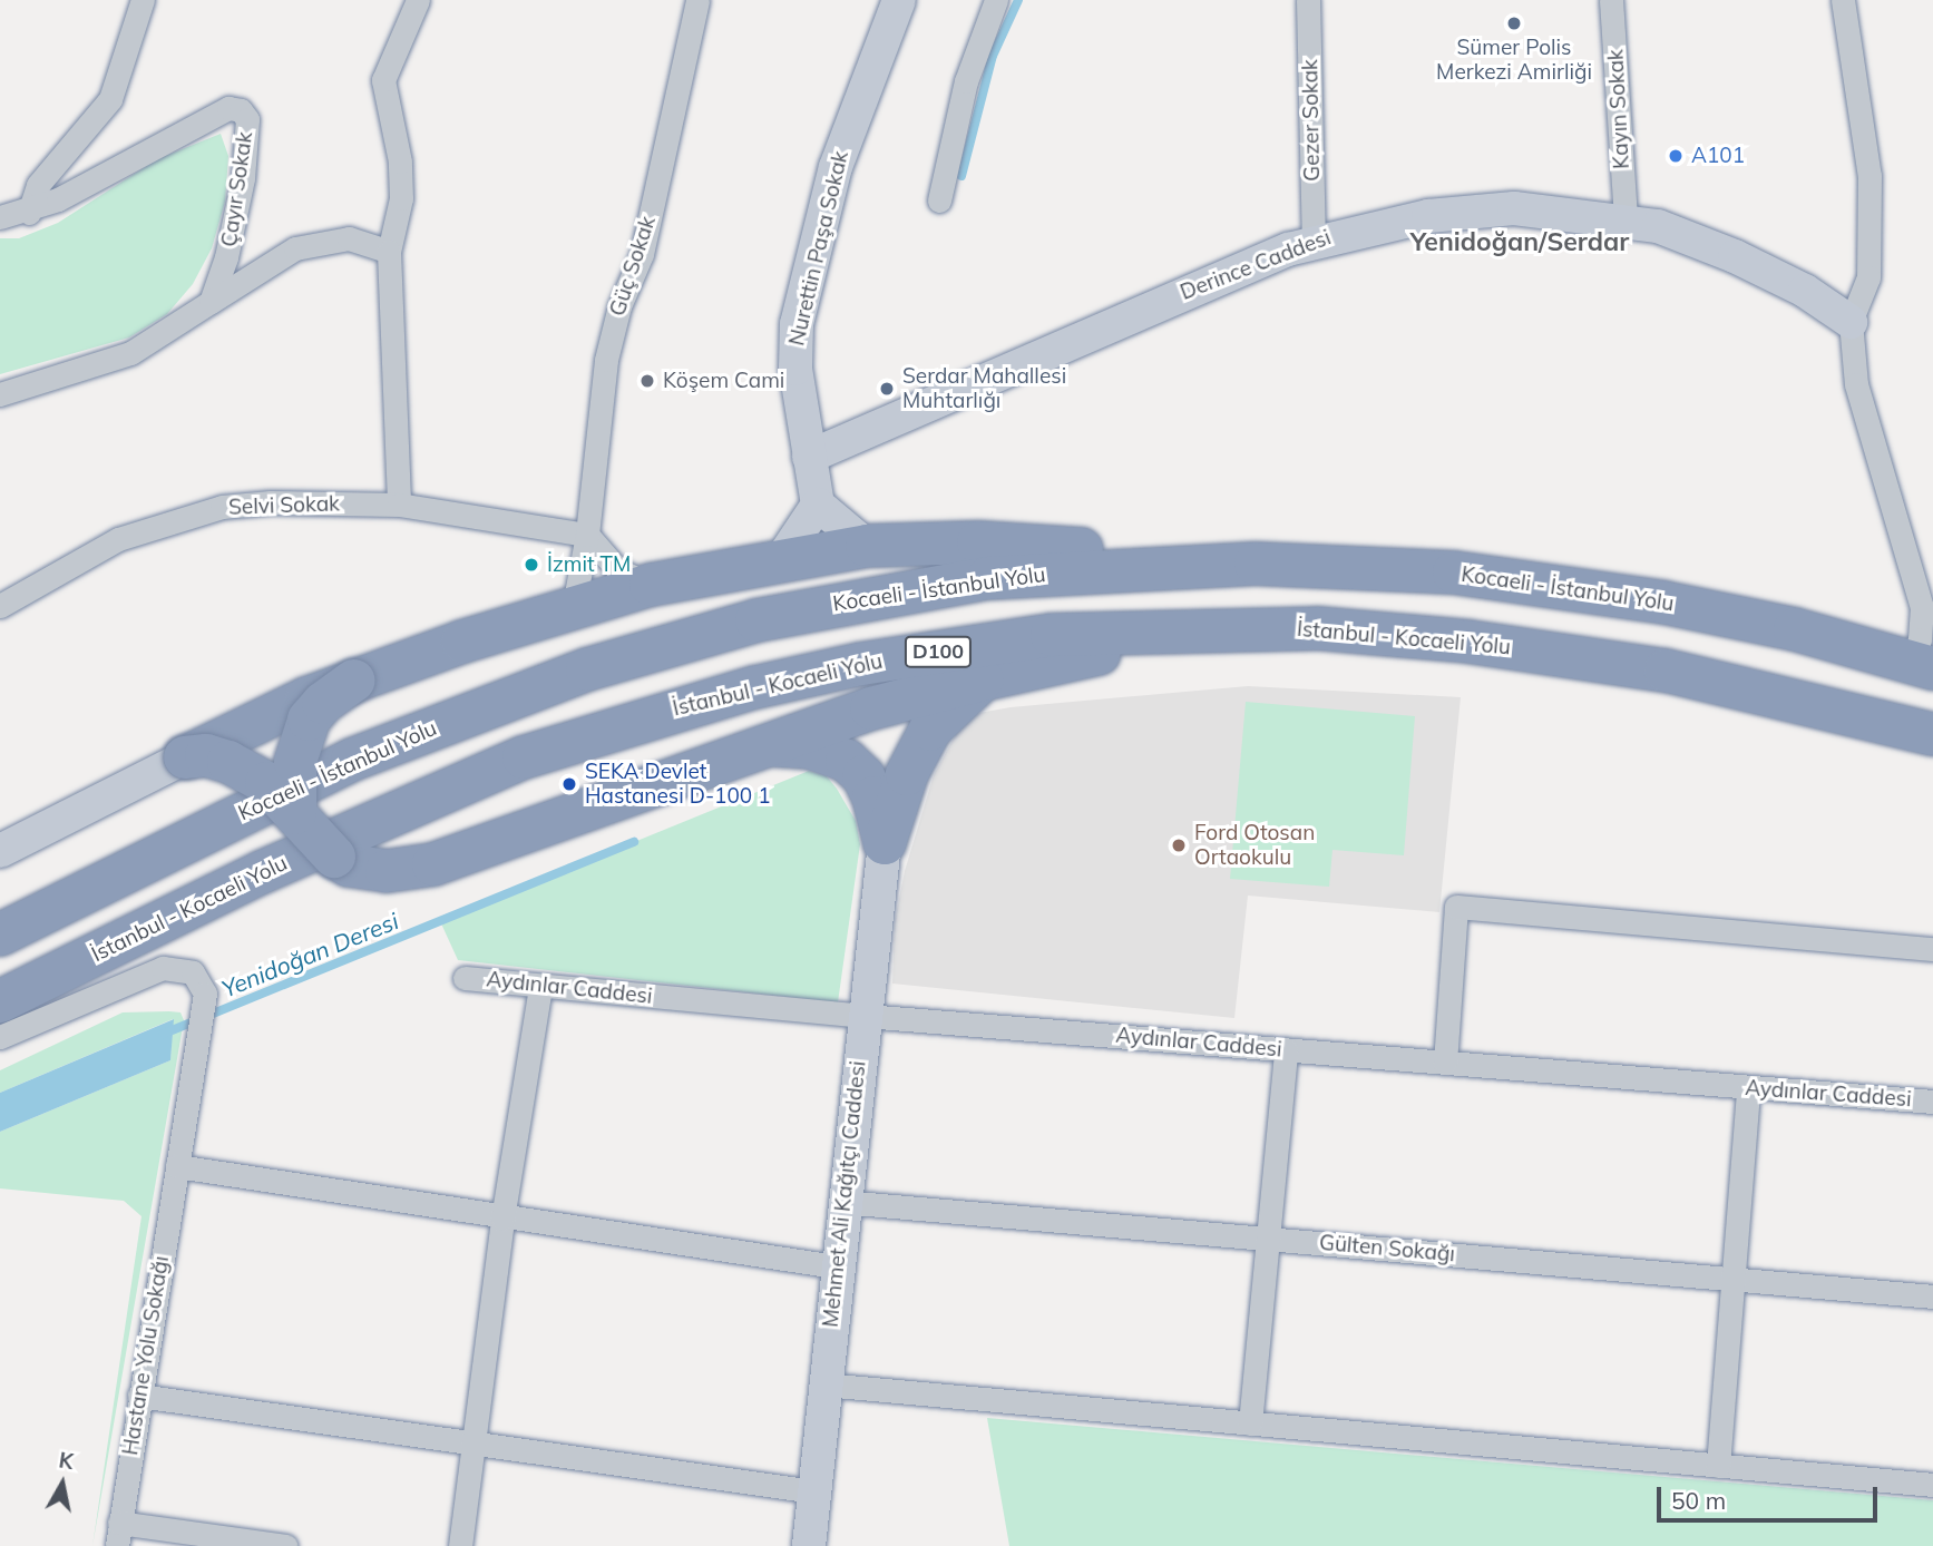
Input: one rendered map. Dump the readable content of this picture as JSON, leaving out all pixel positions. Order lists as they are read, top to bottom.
{
  "streets": {
    "highway": ["Kocaeli - İstanbul Yolu", "İstanbul - Kocaeli Yolu", "D100"],
    "street": [
      "Kayın Sokak",
      "Gezer Sokak",
      "Çayır Sokak",
      "Nurettin Paşa Sokak",
      "Derince Caddesi",
      "Güç Sokak",
      "Selvi Sokak",
      "Aydınlar Caddesi",
      "Mehmet Ali Kağıtçı Caddesi",
      "Gülten Sokağı",
      "Hastane Yolu Sokağı"
    ]
  },
  "crossings": [
    ["Kayın Sokak", "Derince Caddesi"],
    ["Gezer Sokak", "Derince Caddesi"],
    ["Nurettin Paşa Sokak", "Derince Caddesi"],
    ["Güç Sokak", "Selvi Sokak"],
    ["Aydınlar Caddesi", "Mehmet Ali Kağıtçı Caddesi"],
    ["Mehmet Ali Kağıtçı Caddesi", "Gülten Sokağı"]
  ],
  "districts": ["Yenidoğan/Serdar"],
  "water": ["Yenidoğan Deresi"],
  "places": [
    "Sümer Polis Merkezi Amirliği",
    "A101",
    "Köşem Cami",
    "Serdar Mahallesi Muhtarlığı",
    "İzmit TM",
    "SEKA Devlet Hastanesi D-100 1",
    "Ford Otosan Ortaokulu"
  ],
  "scale_bar": "50 m",
  "north": "top"
}
